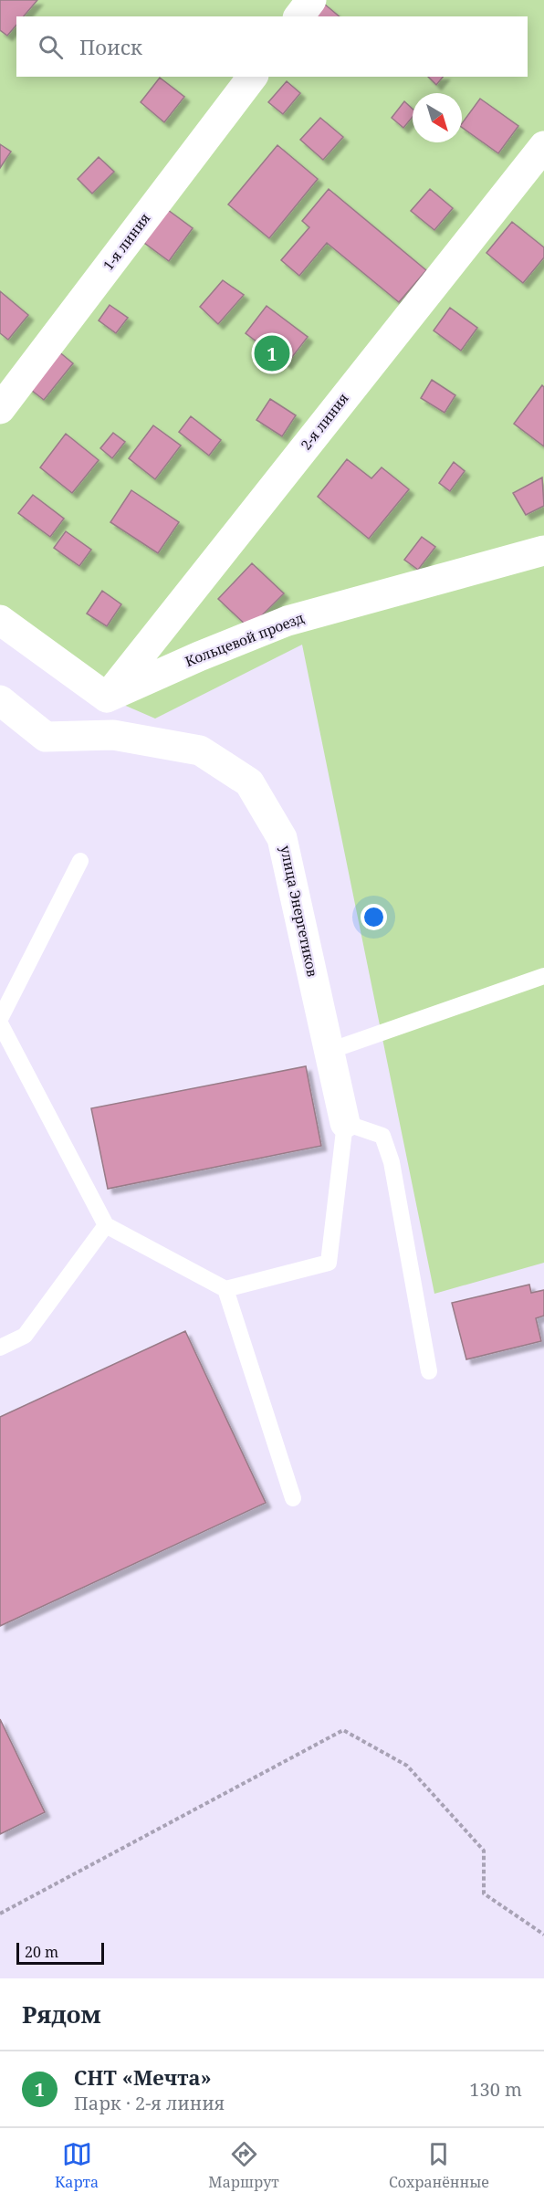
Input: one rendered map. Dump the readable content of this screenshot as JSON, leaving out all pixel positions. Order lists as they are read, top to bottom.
{
  "streets": {
    "street": [
      "1-я линия",
      "2-я линия",
      "Кольцевой проезд",
      "улица Энергетиков"
    ]
  },
  "crossings": [
    ["2-я линия", "Кольцевой проезд"]
  ],
  "scale_bar": "20 m",
  "north": "bottom right",
  "page": {
    "search": "Поиск",
    "pins": "1",
    "scale": "20 m",
    "heading": "Рядом",
    "list": [
      {
        "mark": "1",
        "name": "СНТ «Мечта»",
        "note": "Парк · 2-я линия",
        "value": "130 m"
      }
    ],
    "nav": ["Карта", "Маршрут", "Сохранённые"]
  }
}
